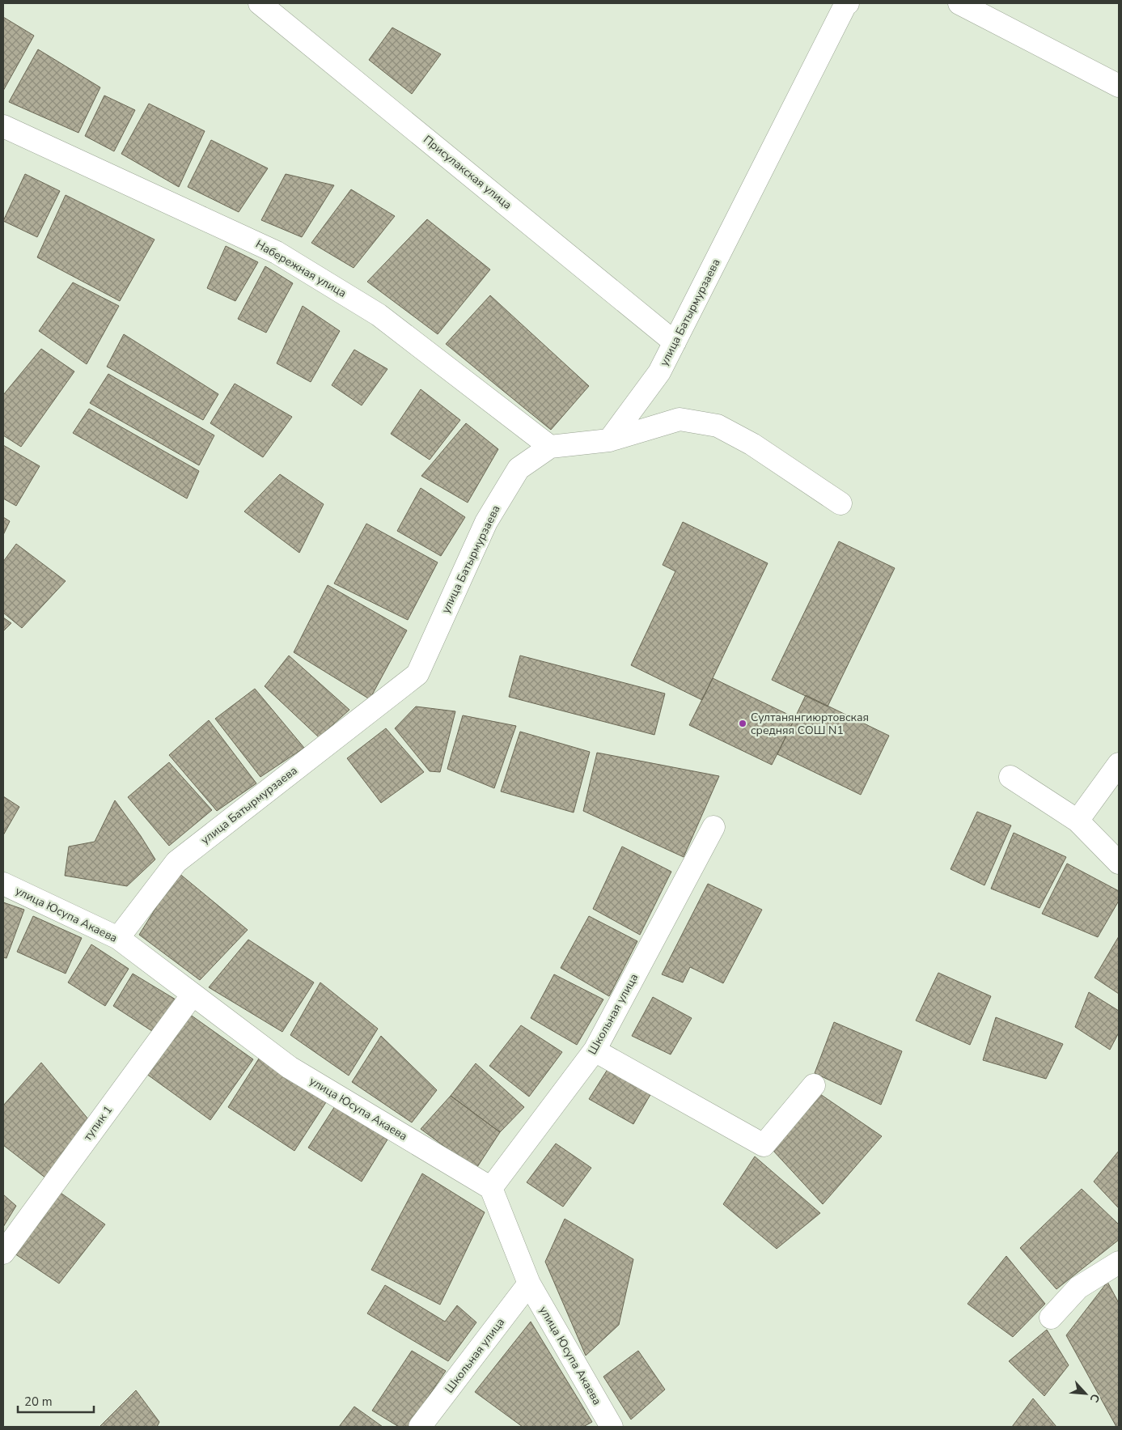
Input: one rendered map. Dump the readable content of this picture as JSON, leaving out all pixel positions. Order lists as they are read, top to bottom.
{
  "streets": {
    "street": [
      "Присулакская улица",
      "Набережная улица",
      "улица Батырмурзаева",
      "улица Юсупа Акаева",
      "Школьная улица",
      "тупик 1"
    ]
  },
  "crossings": [
    ["Присулакская улица", "улица Батырмурзаева"],
    ["Набережная улица", "улица Батырмурзаева"],
    ["улица Батырмурзаева", "улица Юсупа Акаева"],
    ["улица Юсупа Акаева", "Школьная улица"],
    ["улица Юсупа Акаева", "тупик 1"]
  ],
  "places": ["Султанянгиюртовская средняя СОШ N1"],
  "scale_bar": "20 m",
  "north": "bottom right"
}
